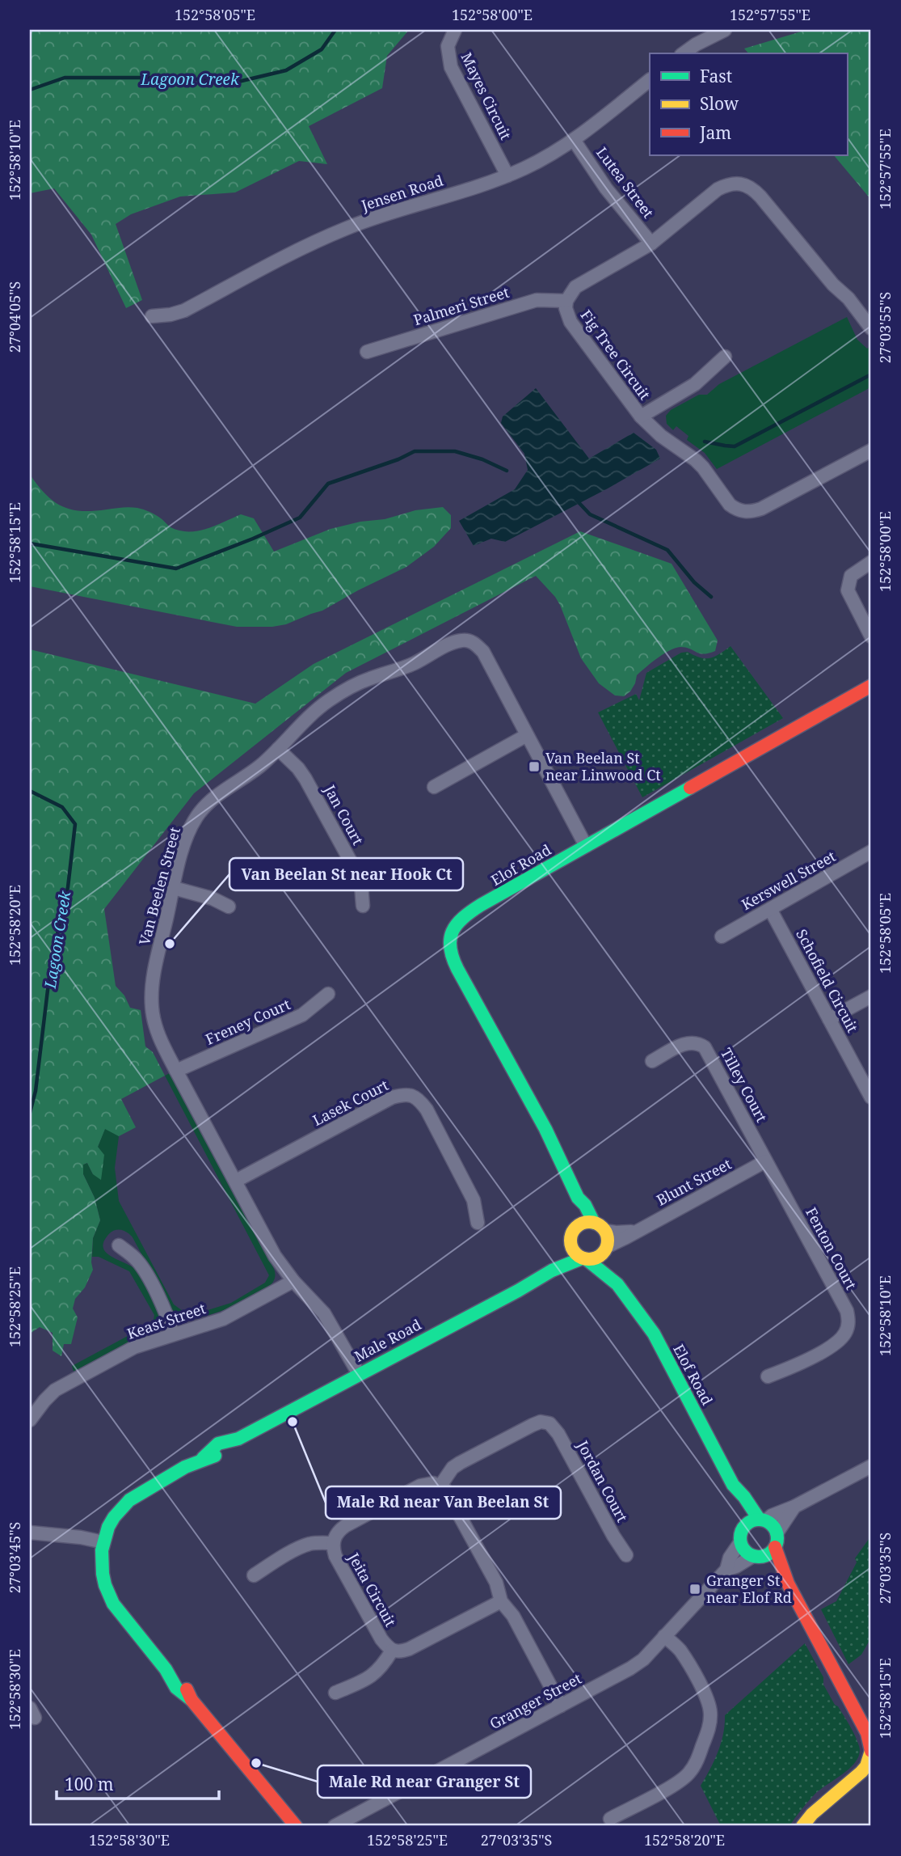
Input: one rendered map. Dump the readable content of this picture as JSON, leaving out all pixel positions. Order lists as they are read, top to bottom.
{
  "streets": {
    "street": [
      "Mayes Circuit",
      "Lutea Street",
      "Jensen Road",
      "Palmeri Street",
      "Fig Tree Circuit",
      "Jan Court",
      "Elof Road",
      "Kerswell Street",
      "Van Beelen Street",
      "Schofield Circuit",
      "Freney Court",
      "Tilley Court",
      "Lasek Court",
      "Blunt Street",
      "Fenton Court",
      "Keast Street",
      "Male Road",
      "Jordan Court",
      "Jeita Circuit",
      "Granger Street"
    ]
  },
  "crossings": [
    ["Mayes Circuit", "Jensen Road"],
    ["Lutea Street", "Jensen Road"],
    ["Lutea Street", "Fig Tree Circuit"],
    ["Palmeri Street", "Fig Tree Circuit"],
    ["Jan Court", "Van Beelen Street"],
    ["Elof Road", "Van Beelen Street"],
    ["Elof Road", "Blunt Street"],
    ["Elof Road", "Male Road"],
    ["Kerswell Street", "Schofield Circuit"],
    ["Van Beelen Street", "Freney Court"],
    ["Van Beelen Street", "Lasek Court"],
    ["Van Beelen Street", "Keast Street"],
    ["Van Beelen Street", "Male Road"],
    ["Tilley Court", "Blunt Street"],
    ["Tilley Court", "Fenton Court"],
    ["Blunt Street", "Fenton Court"],
    ["Blunt Street", "Male Road"],
    ["Jordan Court", "Jeita Circuit"]
  ],
  "water": ["Lagoon Creek"],
  "places": {
    "transit": ["Van Beelan St near Linwood Ct", "Granger St near Elof Rd"],
    "other": ["Van Beelan St near Hook Ct", "Male Rd near Van Beelan St", "Male Rd near Granger St"]
  },
  "legend": ["Fast", "Slow", "Jam"],
  "scale_bar": "100 m",
  "coordinates": [
    "152°58'05\"E",
    "152°58'00\"E",
    "152°57'55\"E",
    "152°58'10\"E",
    "27°04'05\"S",
    "27°03'55\"S",
    "152°58'15\"E",
    "152°58'20\"E",
    "152°58'25\"E",
    "27°03'45\"S",
    "27°03'35\"S",
    "152°58'30\"E"
  ]
}
